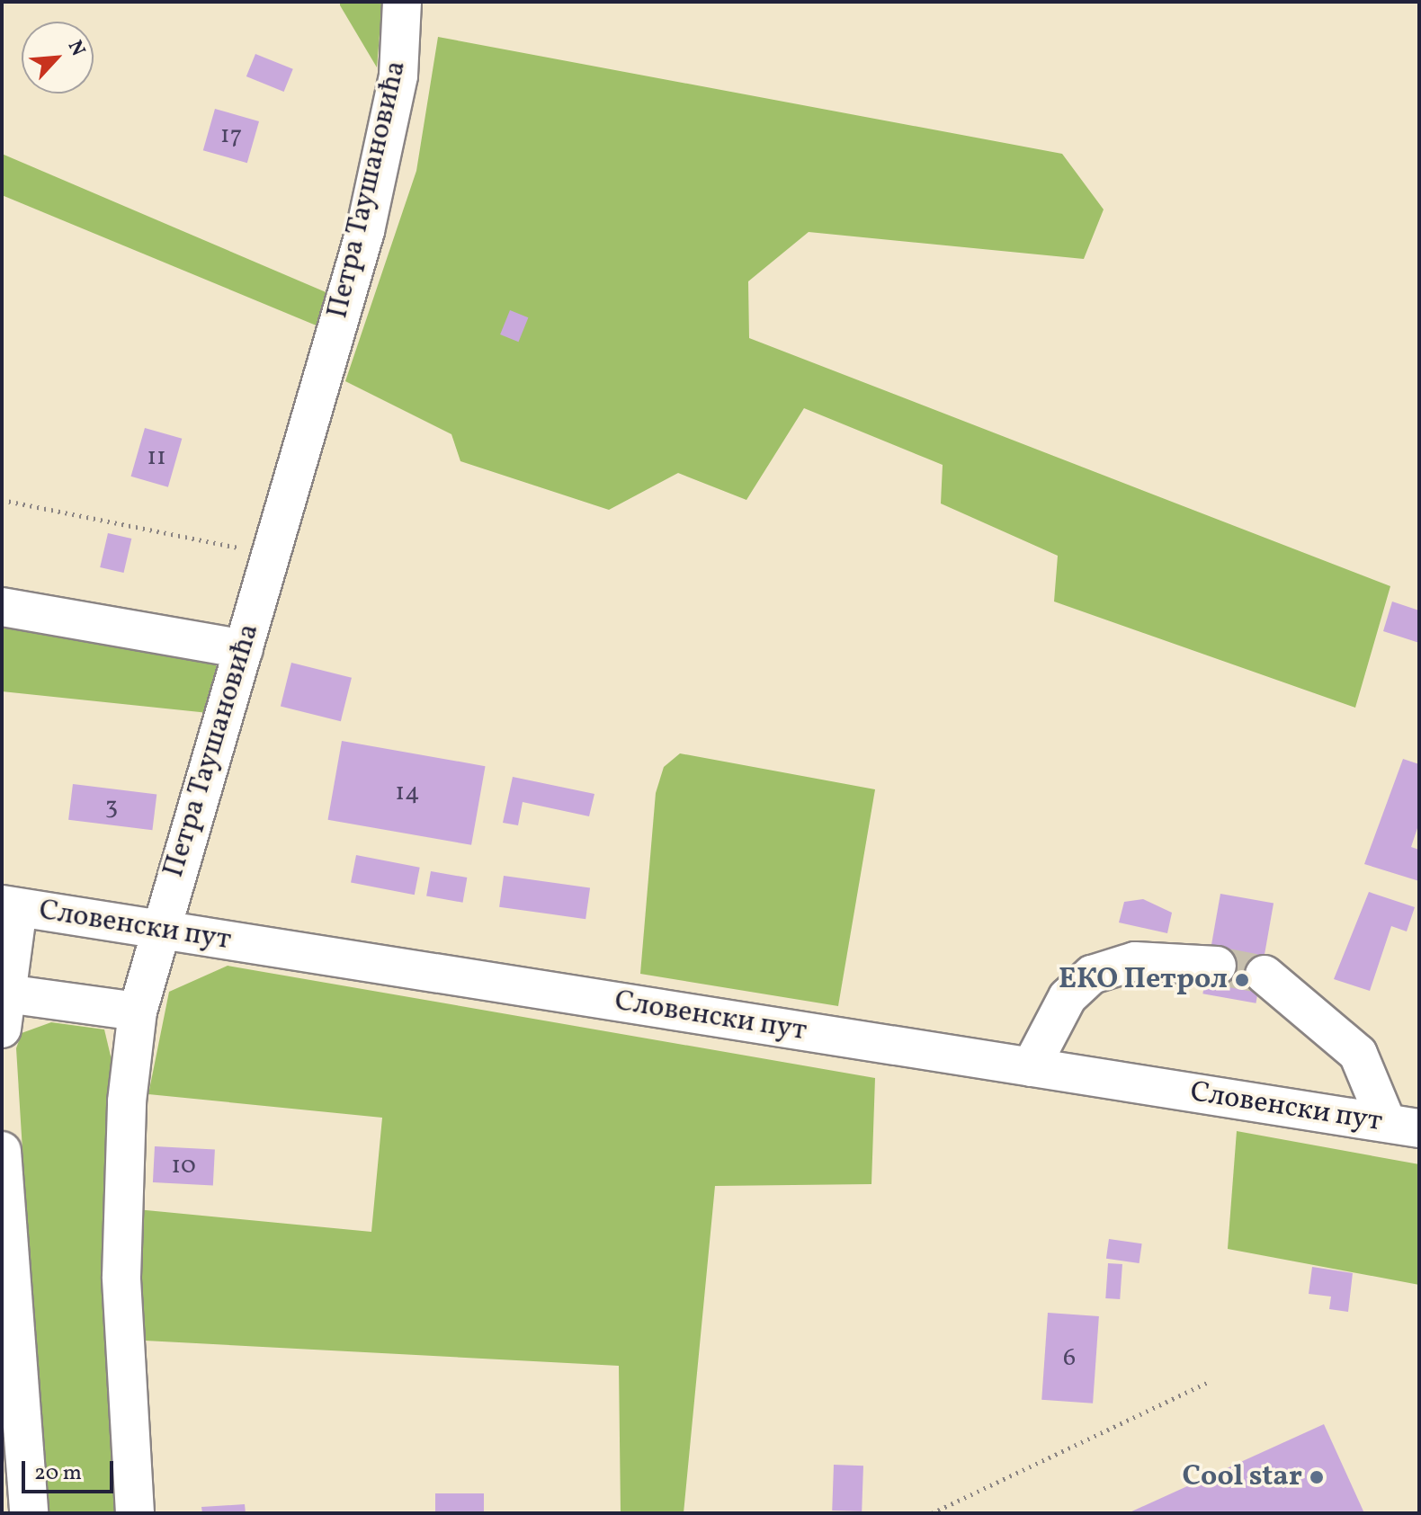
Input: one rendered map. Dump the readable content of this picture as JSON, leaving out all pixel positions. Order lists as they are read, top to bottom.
{
  "streets": {
    "street": ["Петра Таушановића", "Словенски пут"]
  },
  "crossings": [
    ["Петра Таушановића", "Словенски пут"]
  ],
  "places": ["ЕКО Петрол", "Cool star"],
  "house_numbers": [
    "17",
    "11",
    "14",
    "3",
    "10",
    "6"
  ],
  "scale_bar": "20 m",
  "north": "top right"
}
